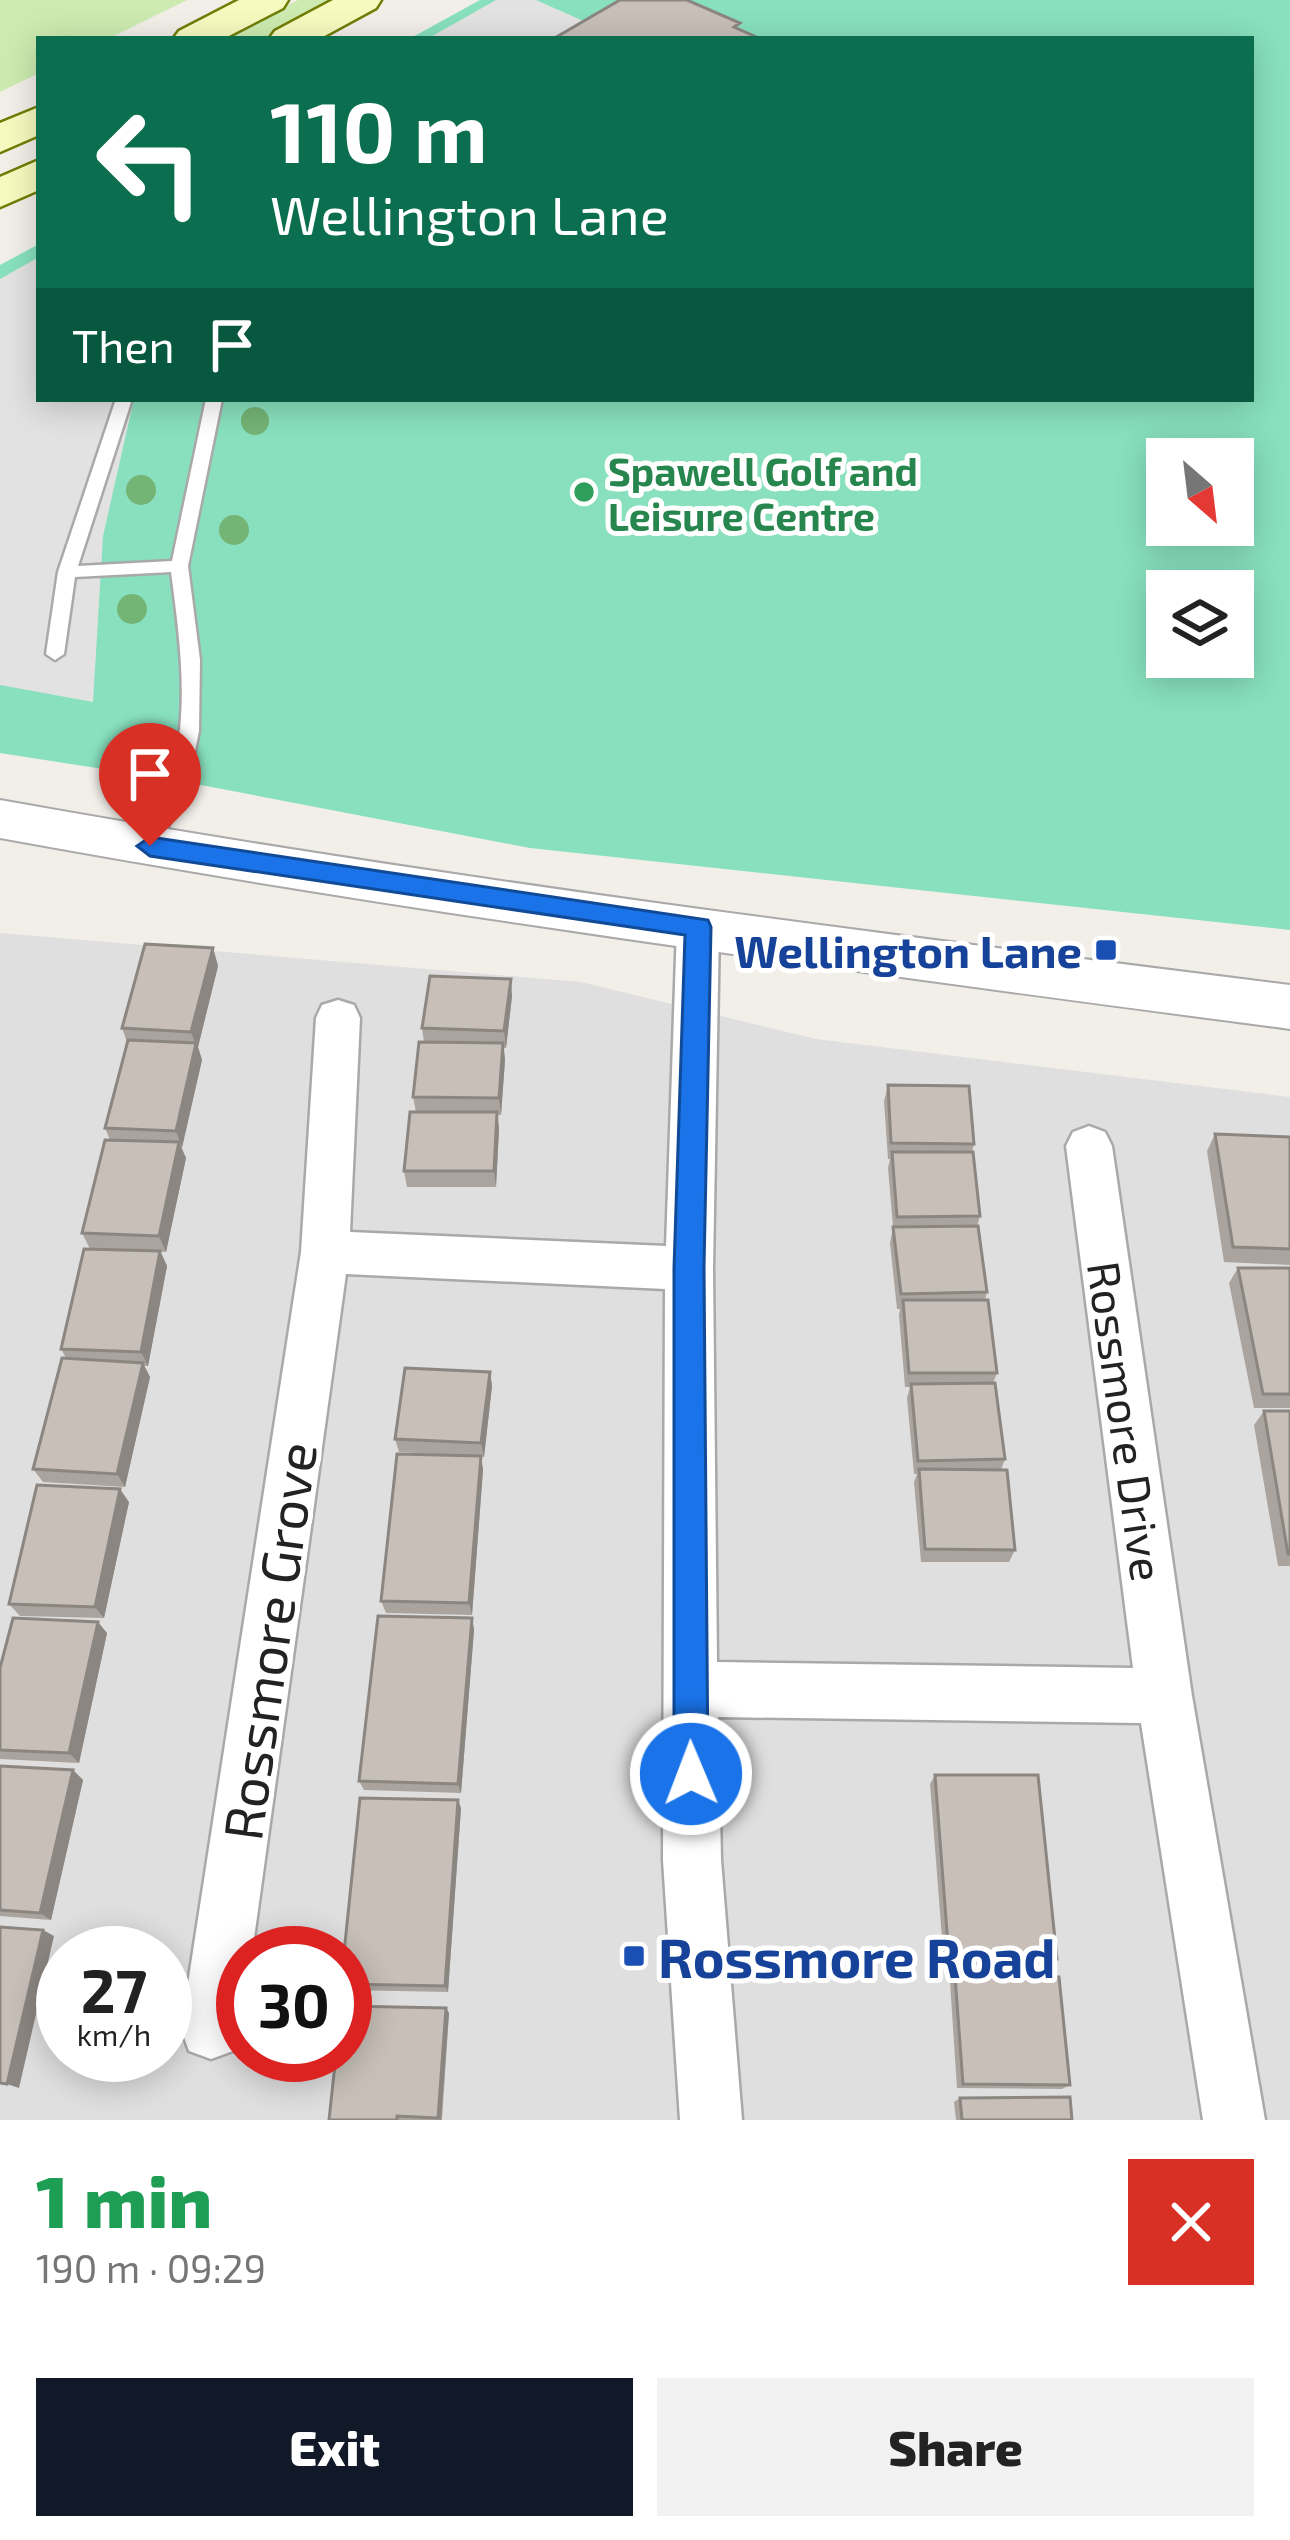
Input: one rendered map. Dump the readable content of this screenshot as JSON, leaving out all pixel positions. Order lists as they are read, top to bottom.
{
  "streets": {
    "street": ["Rossmore Drive", "Rossmore Grove"]
  },
  "places": {
    "other": ["Spawell Golf and Leisure Centre"],
    "transit": ["Wellington Lane", "Rossmore Road"]
  },
  "north": "bottom right",
  "page": {
    "turn": ["110 m", "Wellington Lane"],
    "then": "Then",
    "speed": "27 km/h",
    "limit": "30",
    "heading": ["1 min", "190 m · 09:29"],
    "buttons": ["Exit", "Share"]
  }
}
